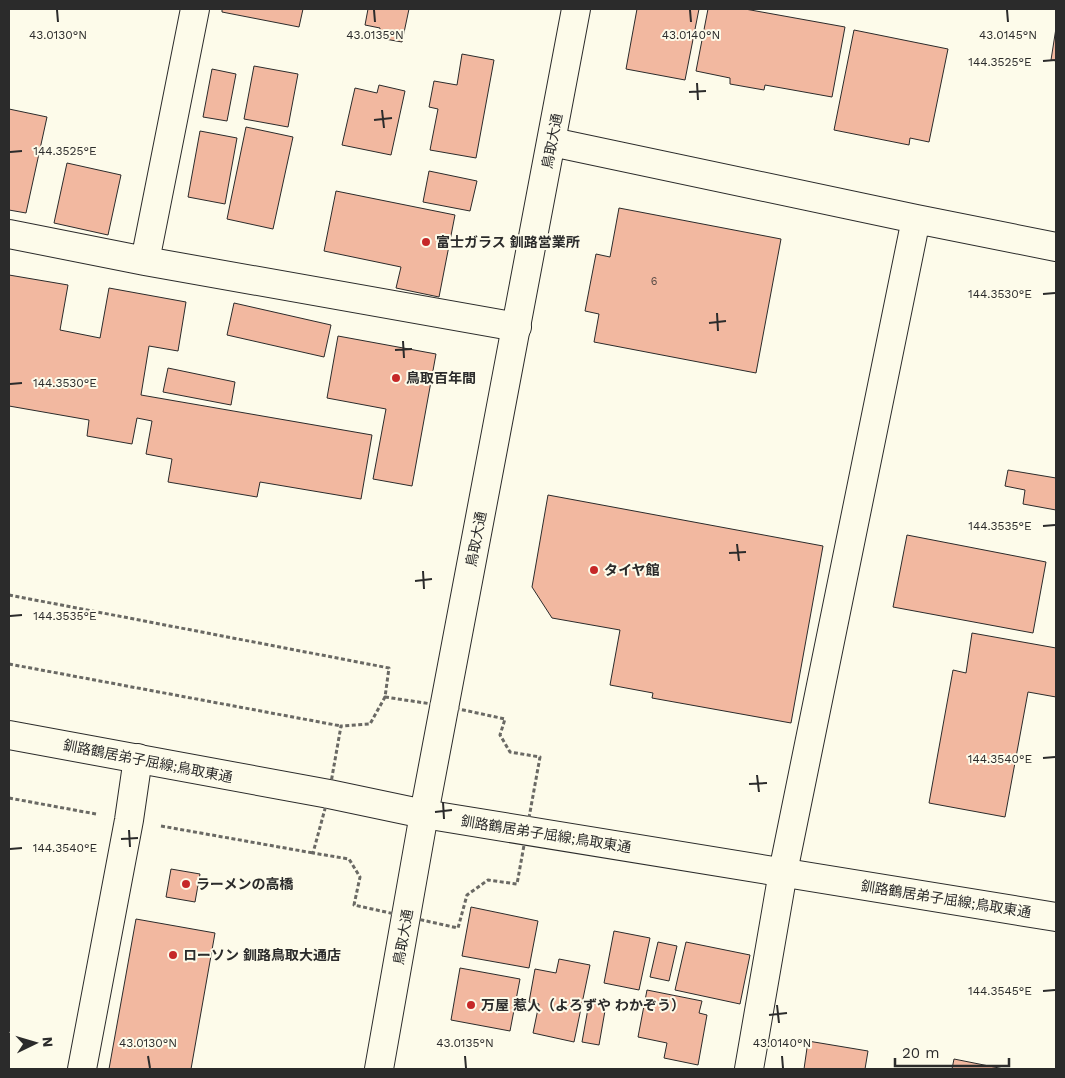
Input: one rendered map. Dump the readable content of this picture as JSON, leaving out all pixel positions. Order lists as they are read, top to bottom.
{
  "streets": {
    "main road": ["鳥取大通", "釧路鶴居弟子屈線;鳥取東通"]
  },
  "crossings": [
    ["鳥取大通", "釧路鶴居弟子屈線;鳥取東通"]
  ],
  "places": [
    "富士ガラス 釧路営業所",
    "鳥取百年間",
    "タイヤ館",
    "ラーメンの高橋",
    "ローソン 釧路鳥取大通店",
    "万屋 惹人（よろずや わかぞう）"
  ],
  "house_numbers": ["6"],
  "scale_bar": "20 m",
  "north": "right",
  "coordinates": [
    "43.0145°N",
    "43.0130°N",
    "43.0135°N",
    "43.0140°N",
    "144.3525°E",
    "144.3530°E",
    "144.3535°E",
    "144.3540°E",
    "144.3545°E"
  ]
}
